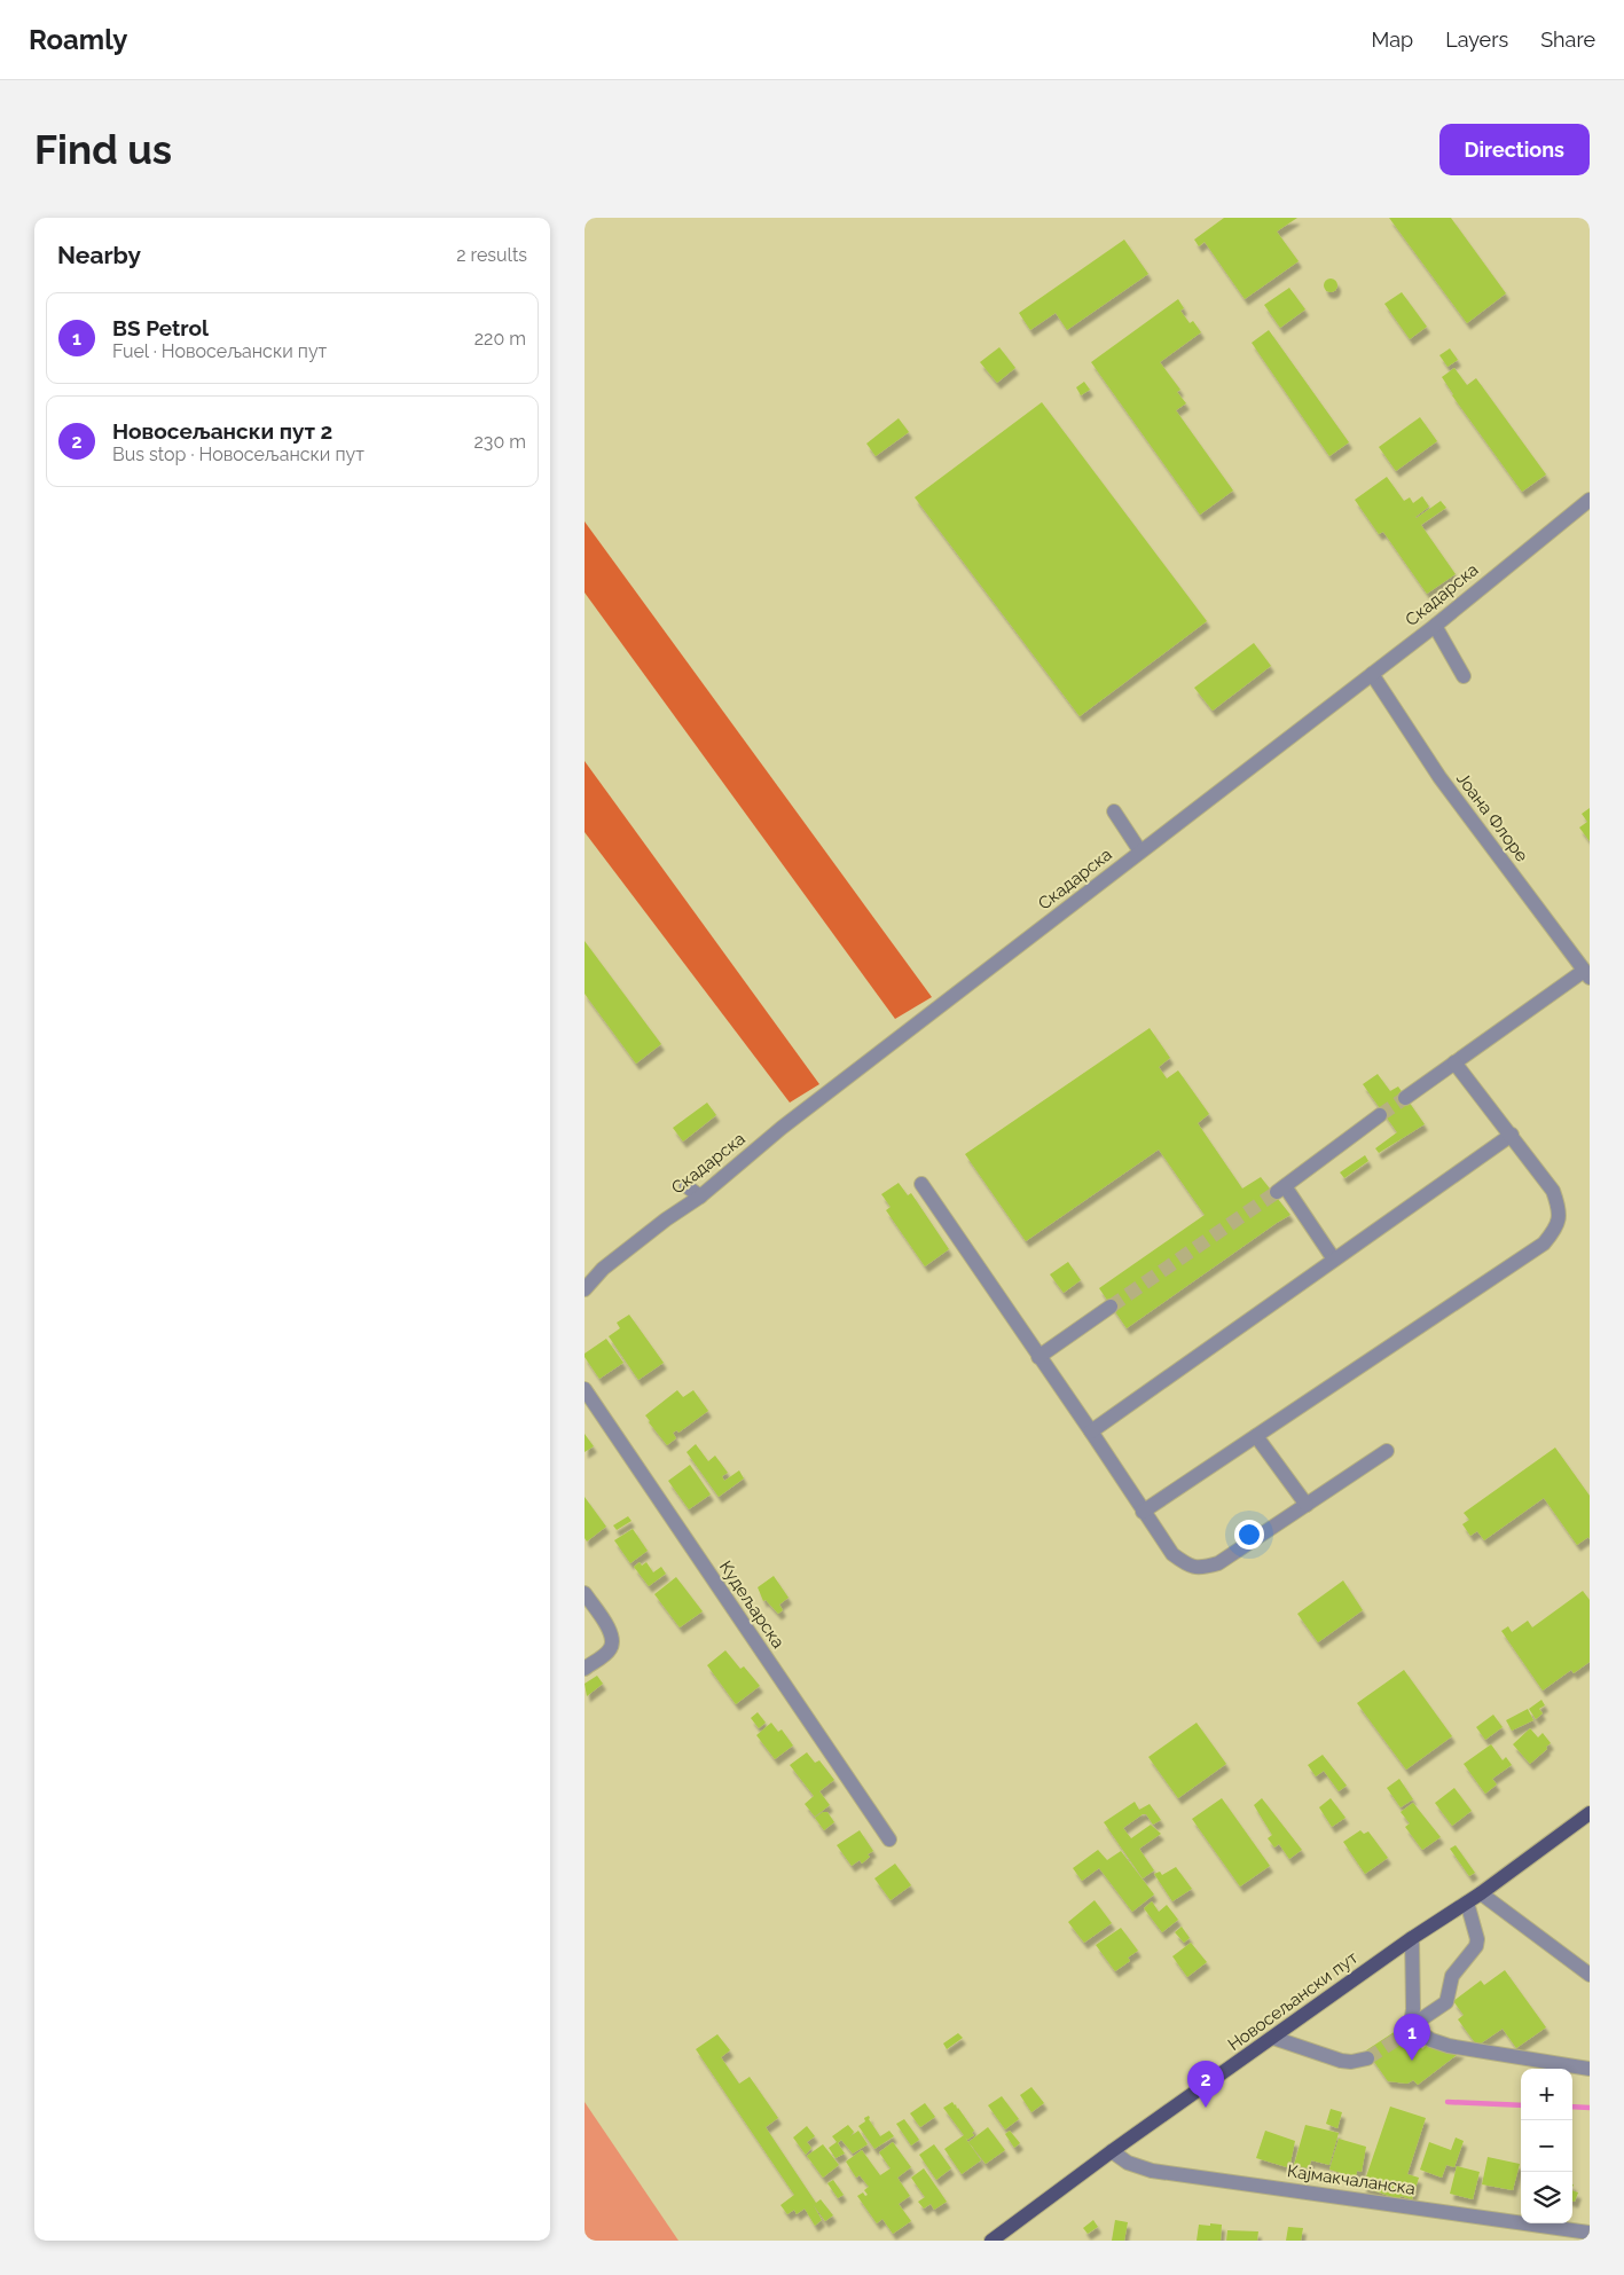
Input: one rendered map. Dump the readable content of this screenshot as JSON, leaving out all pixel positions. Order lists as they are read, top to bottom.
{
  "streets": {
    "main road": ["Новосељански пут"],
    "street": [
      "Скадарска",
      "Јоана Флоре",
      "Кудељарска",
      "Кајмакчаланска"
    ]
  },
  "crossings": [
    ["Скадарска", "Јоана Флоре"],
    ["Новосељански пут", "Кајмакчаланска"]
  ],
  "page": {
    "header": "Roamly",
    "nav": ["Map", "Layers", "Share"],
    "buttons": "Directions",
    "title": "Find us",
    "heading": ["Nearby", "2 results"],
    "list": [
      {
        "mark": "1",
        "name": "BS Petrol",
        "note": "Fuel · Новосељански пут",
        "value": "220 m"
      },
      {
        "mark": "2",
        "name": "Новосељански пут 2",
        "note": "Bus stop · Новосељански пут",
        "value": "230 m"
      }
    ],
    "pins": ["1", "2"],
    "map_buttons": ["+", "−"]
  }
}
